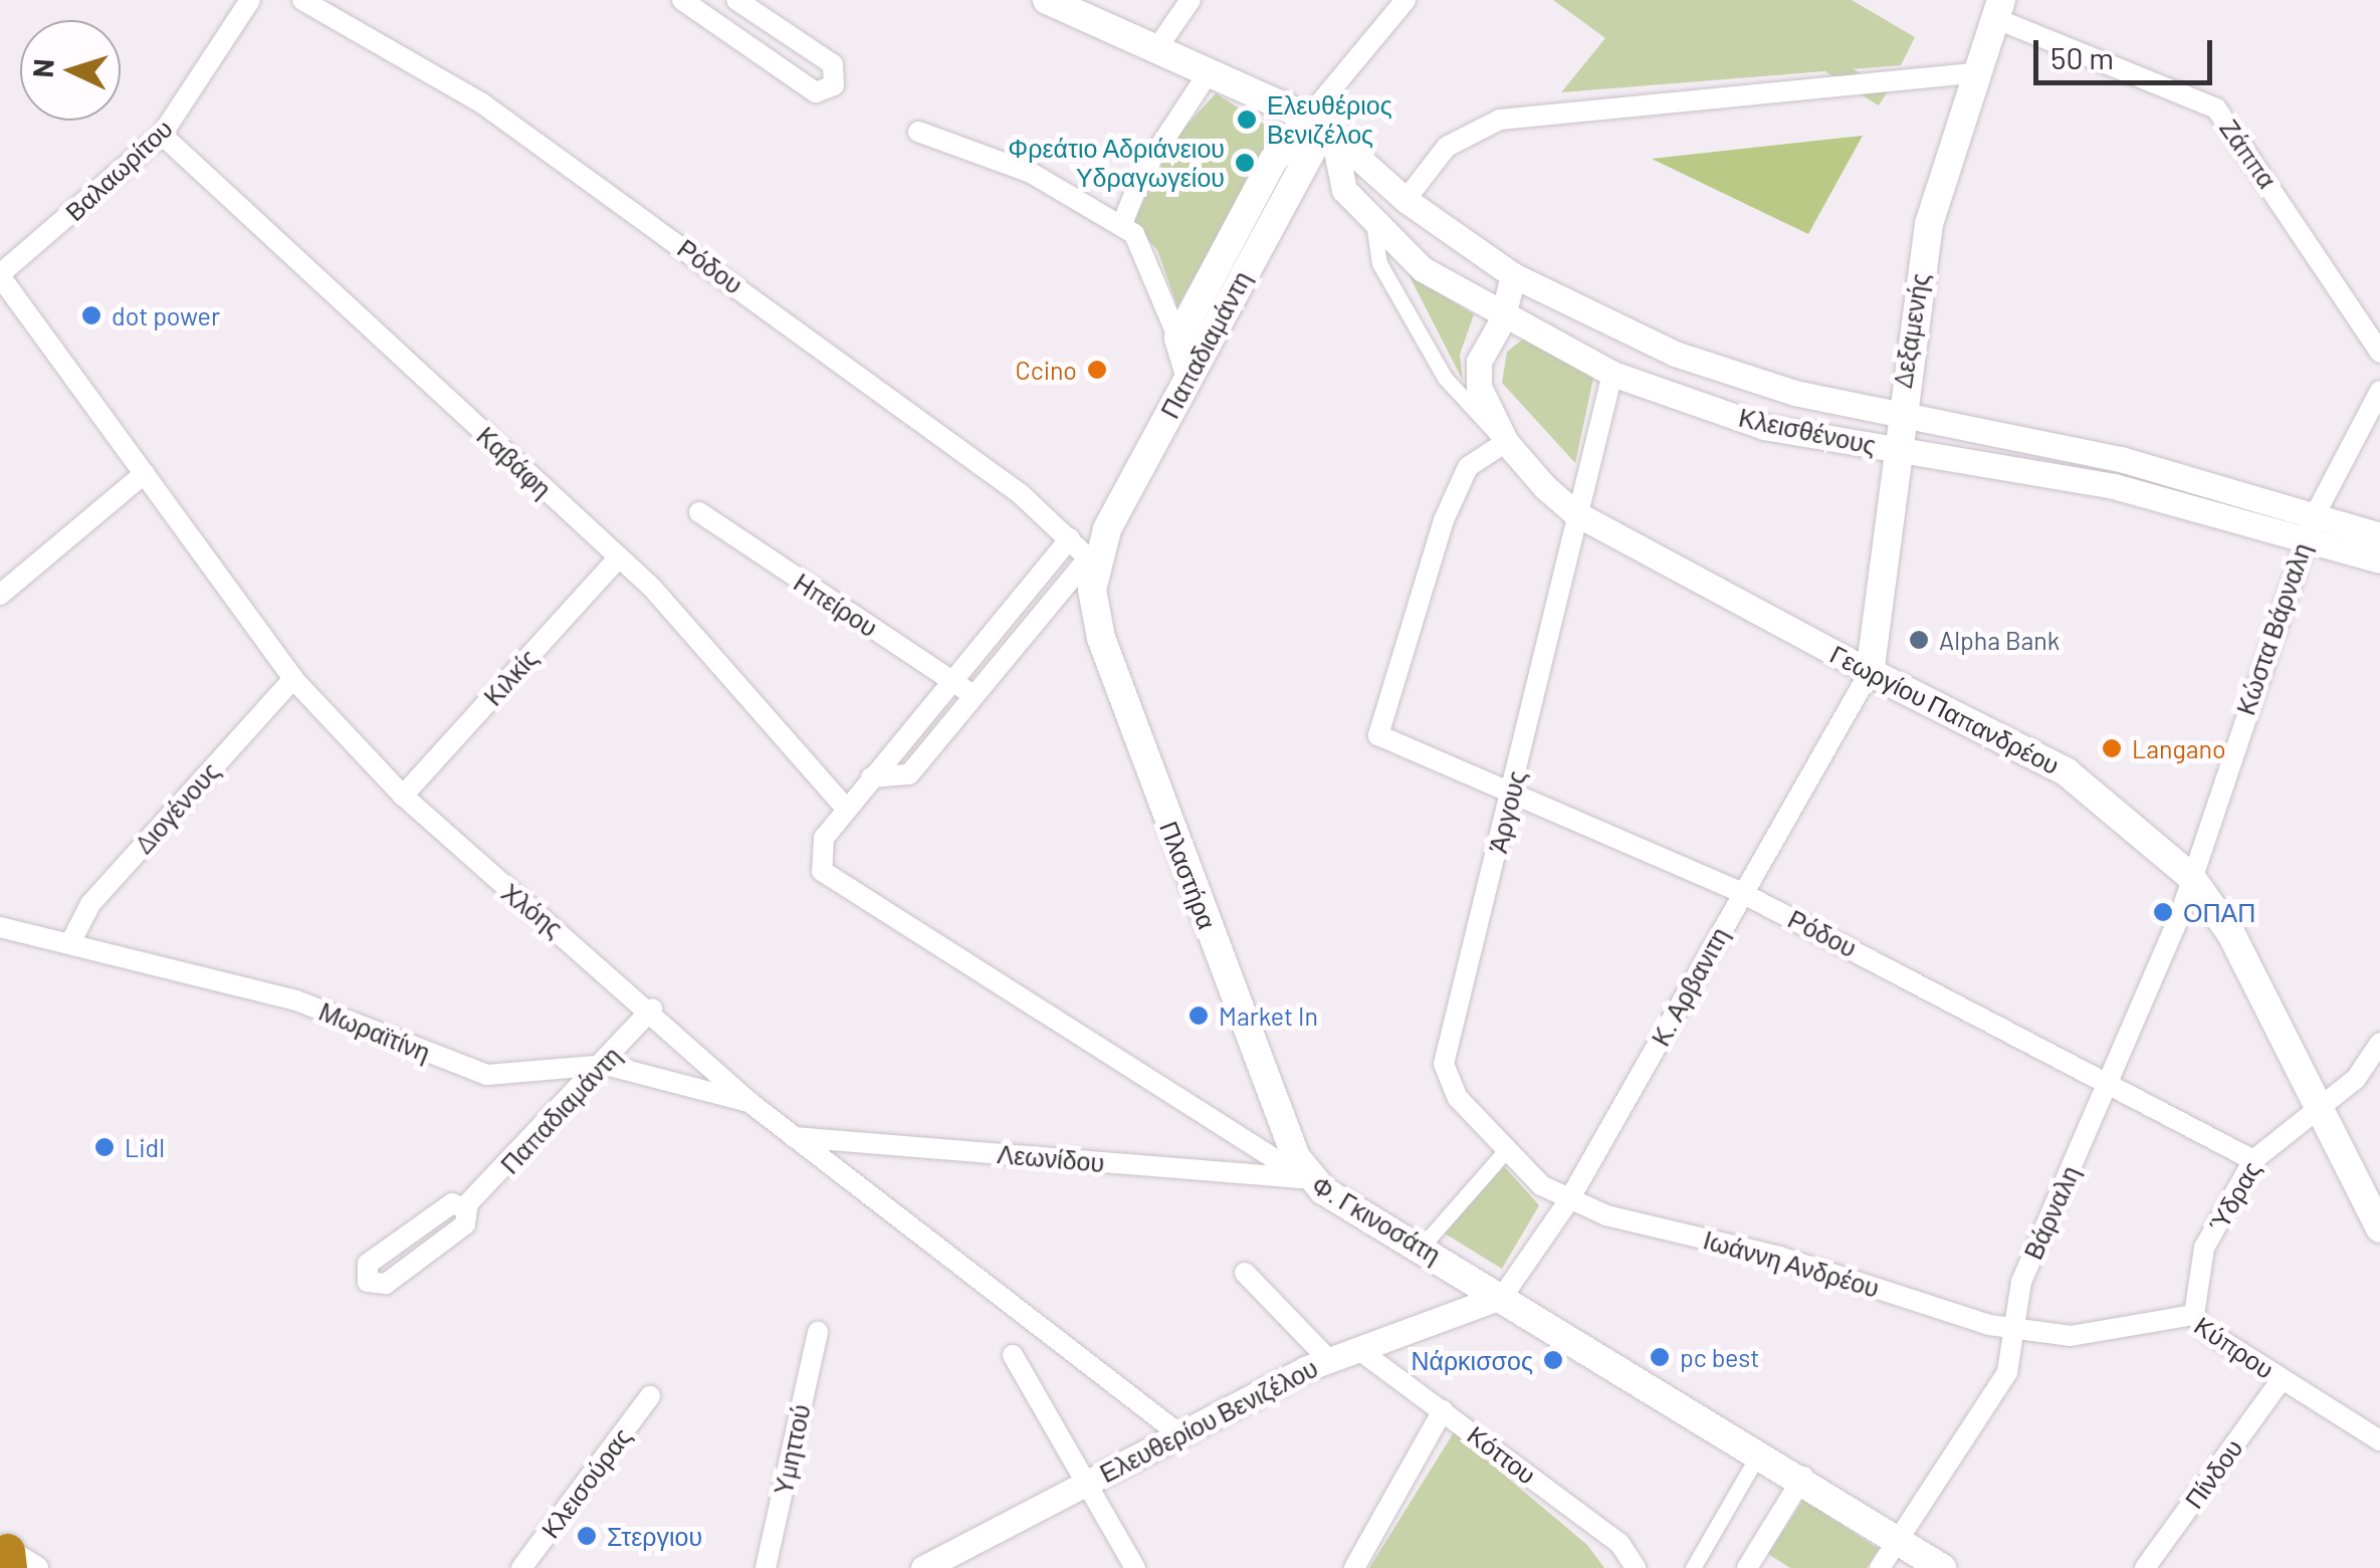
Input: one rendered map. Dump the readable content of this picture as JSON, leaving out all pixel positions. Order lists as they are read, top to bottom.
{
  "streets": {
    "main road": [
      "Δεξαμενής",
      "Παπαδιαμάντη",
      "Γεωργίου Παπανδρέου",
      "Πλαστήρα",
      "Φ. Γκινοσάτη"
    ],
    "street": [
      "Ζάππα",
      "Βαλαωρίτου",
      "Ρόδου",
      "Κλεισθένους",
      "Καβάφη",
      "Ηπείρου",
      "Κώστα Βάρναλη",
      "Κιλκίς",
      "Διογένους",
      "Άργους",
      "Χλόης",
      "Κ. Αρβανιτη",
      "Μωραϊτίνη",
      "Λεωνίδου",
      "Ύδρας",
      "Βάρναλη",
      "Ιωάννη Ανδρέου",
      "Κύπρου",
      "Ελευθερίου Βενιζέλου",
      "Υμηττού",
      "Κόττου",
      "Πίνδου",
      "Κλεισούρας"
    ]
  },
  "crossings": [
    ["Ζάππα", "Δεξαμενής"],
    ["Βαλαωρίτου", "Καβάφη"],
    ["Βαλαωρίτου", "Χλόης"],
    ["Ρόδου", "Παπαδιαμάντη"],
    ["Ρόδου", "Γεωργίου Παπανδρέου"],
    ["Ρόδου", "Άργους"],
    ["Ρόδου", "Πλαστήρα"],
    ["Ρόδου", "Κ. Αρβανιτη"],
    ["Ρόδου", "Ύδρας"],
    ["Ρόδου", "Βάρναλη"],
    ["Δεξαμενής", "Κλεισθένους"],
    ["Δεξαμενής", "Γεωργίου Παπανδρέου"],
    ["Δεξαμενής", "Κ. Αρβανιτη"],
    ["Παπαδιαμάντη", "Κλεισθένους"],
    ["Παπαδιαμάντη", "Ηπείρου"],
    ["Παπαδιαμάντη", "Πλαστήρα"],
    ["Παπαδιαμάντη", "Χλόης"],
    ["Παπαδιαμάντη", "Μωραϊτίνη"],
    ["Κλεισθένους", "Κώστα Βάρναλη"],
    ["Κλεισθένους", "Γεωργίου Παπανδρέου"],
    ["Κλεισθένους", "Άργους"],
    ["Καβάφη", "Κιλκίς"],
    ["Καβάφη", "Φ. Γκινοσάτη"],
    ["Κώστα Βάρναλη", "Γεωργίου Παπανδρέου"],
    ["Κώστα Βάρναλη", "Βάρναλη"],
    ["Κιλκίς", "Χλόης"],
    ["Γεωργίου Παπανδρέου", "Άργους"],
    ["Γεωργίου Παπανδρέου", "Κ. Αρβανιτη"],
    ["Γεωργίου Παπανδρέου", "Ύδρας"],
    ["Γεωργίου Παπανδρέου", "Βάρναλη"],
    ["Διογένους", "Χλόης"],
    ["Διογένους", "Μωραϊτίνη"],
    ["Άργους", "Κ. Αρβανιτη"],
    ["Άργους", "Ιωάννη Ανδρέου"],
    ["Πλαστήρα", "Λεωνίδου"],
    ["Πλαστήρα", "Φ. Γκινοσάτη"],
    ["Χλόης", "Μωραϊτίνη"],
    ["Χλόης", "Λεωνίδου"],
    ["Χλόης", "Ελευθερίου Βενιζέλου"],
    ["Κ. Αρβανιτη", "Φ. Γκινοσάτη"],
    ["Κ. Αρβανιτη", "Ιωάννη Ανδρέου"],
    ["Κ. Αρβανιτη", "Ελευθερίου Βενιζέλου"],
    ["Λεωνίδου", "Φ. Γκινοσάτη"],
    ["Ύδρας", "Κύπρου"],
    ["Βάρναλη", "Φ. Γκινοσάτη"],
    ["Βάρναλη", "Ιωάννη Ανδρέου"],
    ["Βάρναλη", "Κύπρου"],
    ["Φ. Γκινοσάτη", "Ελευθερίου Βενιζέλου"],
    ["Ιωάννη Ανδρέου", "Κύπρου"],
    ["Κύπρου", "Πίνδου"],
    ["Ελευθερίου Βενιζέλου", "Κόττου"]
  ],
  "places": [
    "Ελευθέριος Βενιζέλος",
    "Φρεάτιο Αδριάνειου Υδραγωγείου",
    "dot power",
    "Ccino",
    "Alpha Bank",
    "Langano",
    "ΟΠΑΠ",
    "Market In",
    "Lidl",
    "pc best",
    "Νάρκισσος",
    "Στεργιου"
  ],
  "scale_bar": "50 m",
  "north": "left"
}
